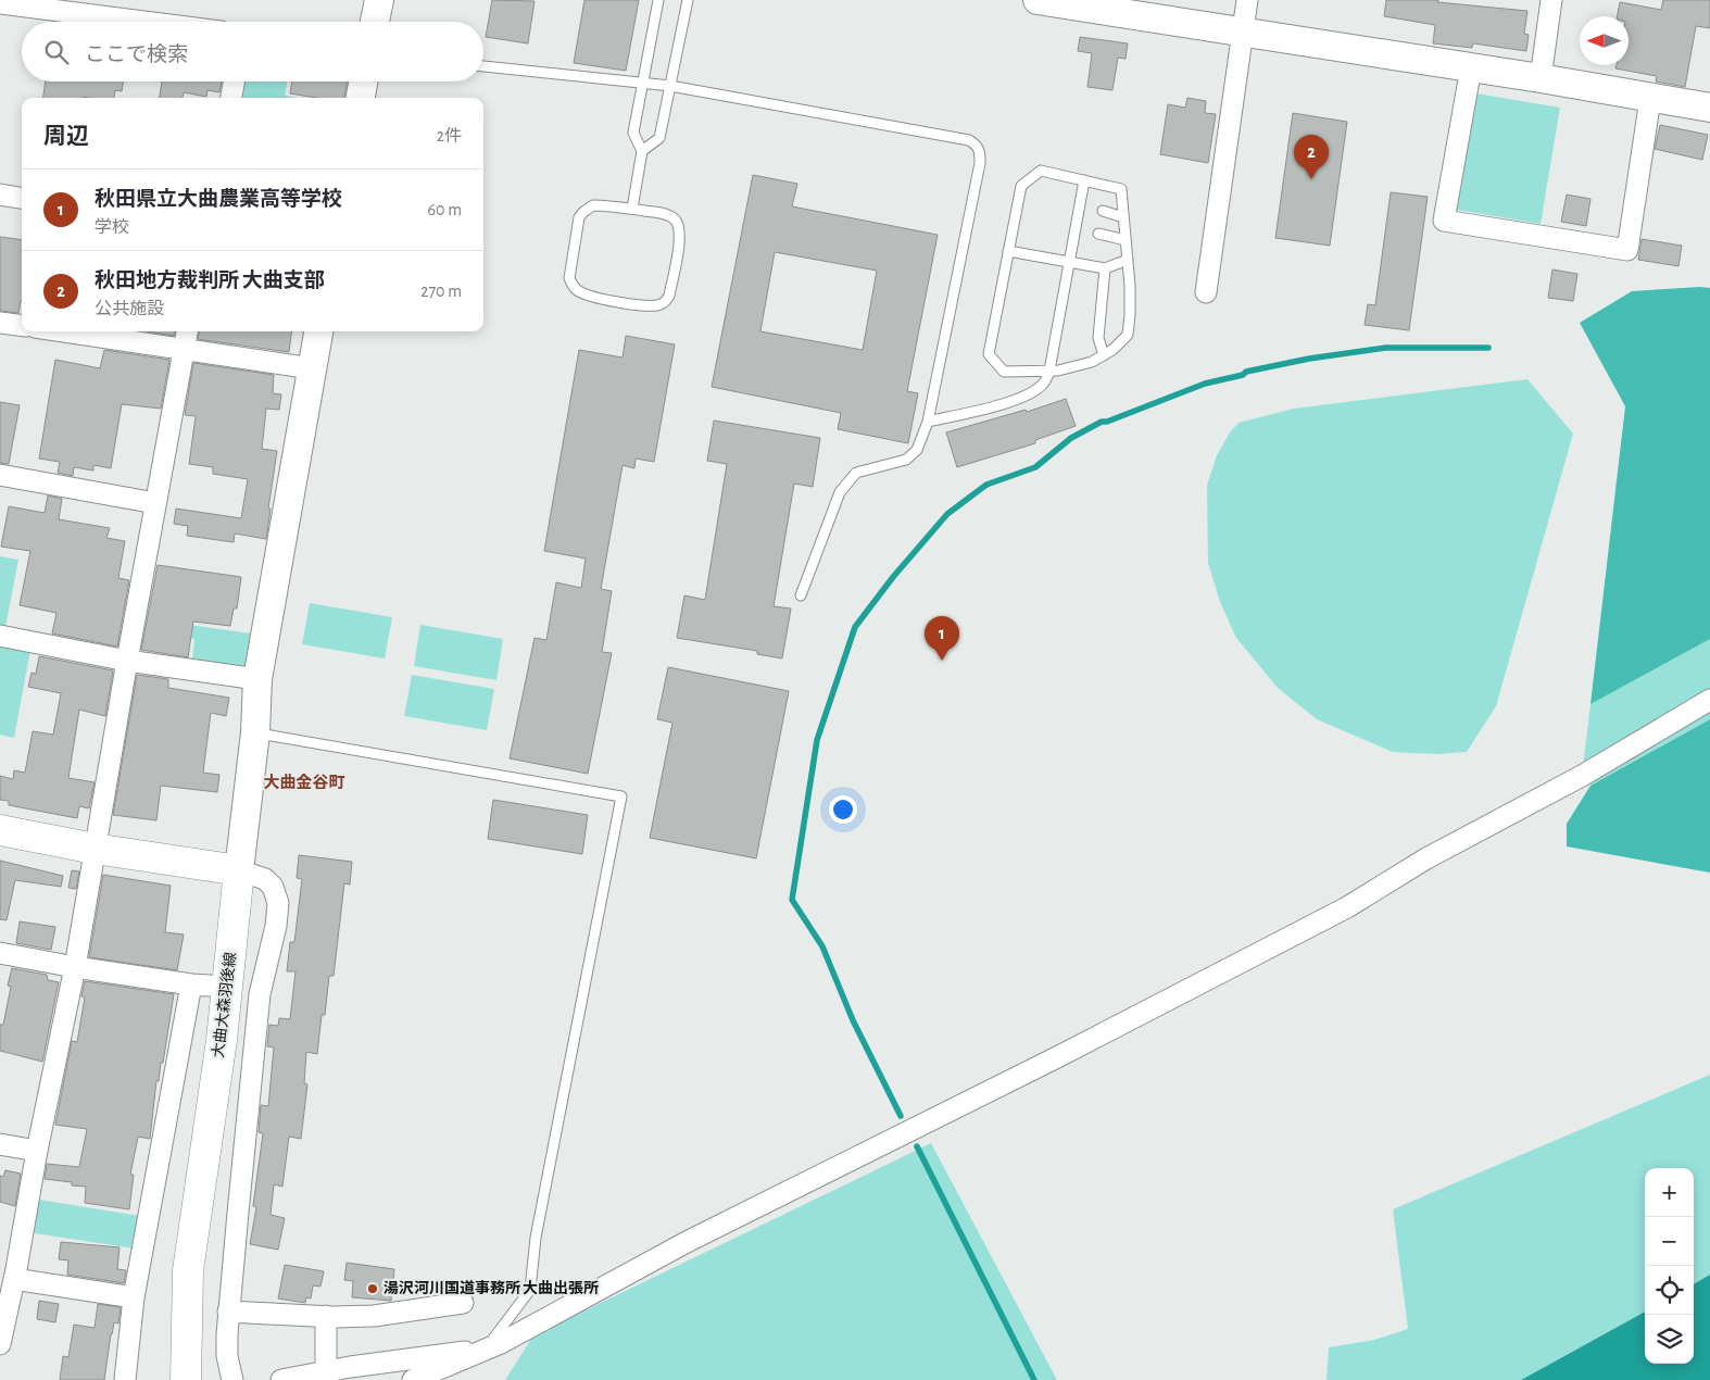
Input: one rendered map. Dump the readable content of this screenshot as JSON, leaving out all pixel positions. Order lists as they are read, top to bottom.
{
  "streets": {
    "main road": ["大曲大森羽後線"]
  },
  "districts": ["大曲金谷町"],
  "places": ["湯沢河川国道事務所 大曲出張所"],
  "north": "left",
  "page": {
    "search": "ここで検索",
    "heading": ["周辺", "2件"],
    "pins": ["2", "1"],
    "list": [
      {
        "mark": "1",
        "name": "秋田県立大曲農業高等学校",
        "note": "学校",
        "value": "60 m"
      },
      {
        "mark": "2",
        "name": "秋田地方裁判所 大曲支部",
        "note": "公共施設",
        "value": "270 m"
      }
    ],
    "map_buttons": ["+", "−"]
  }
}
